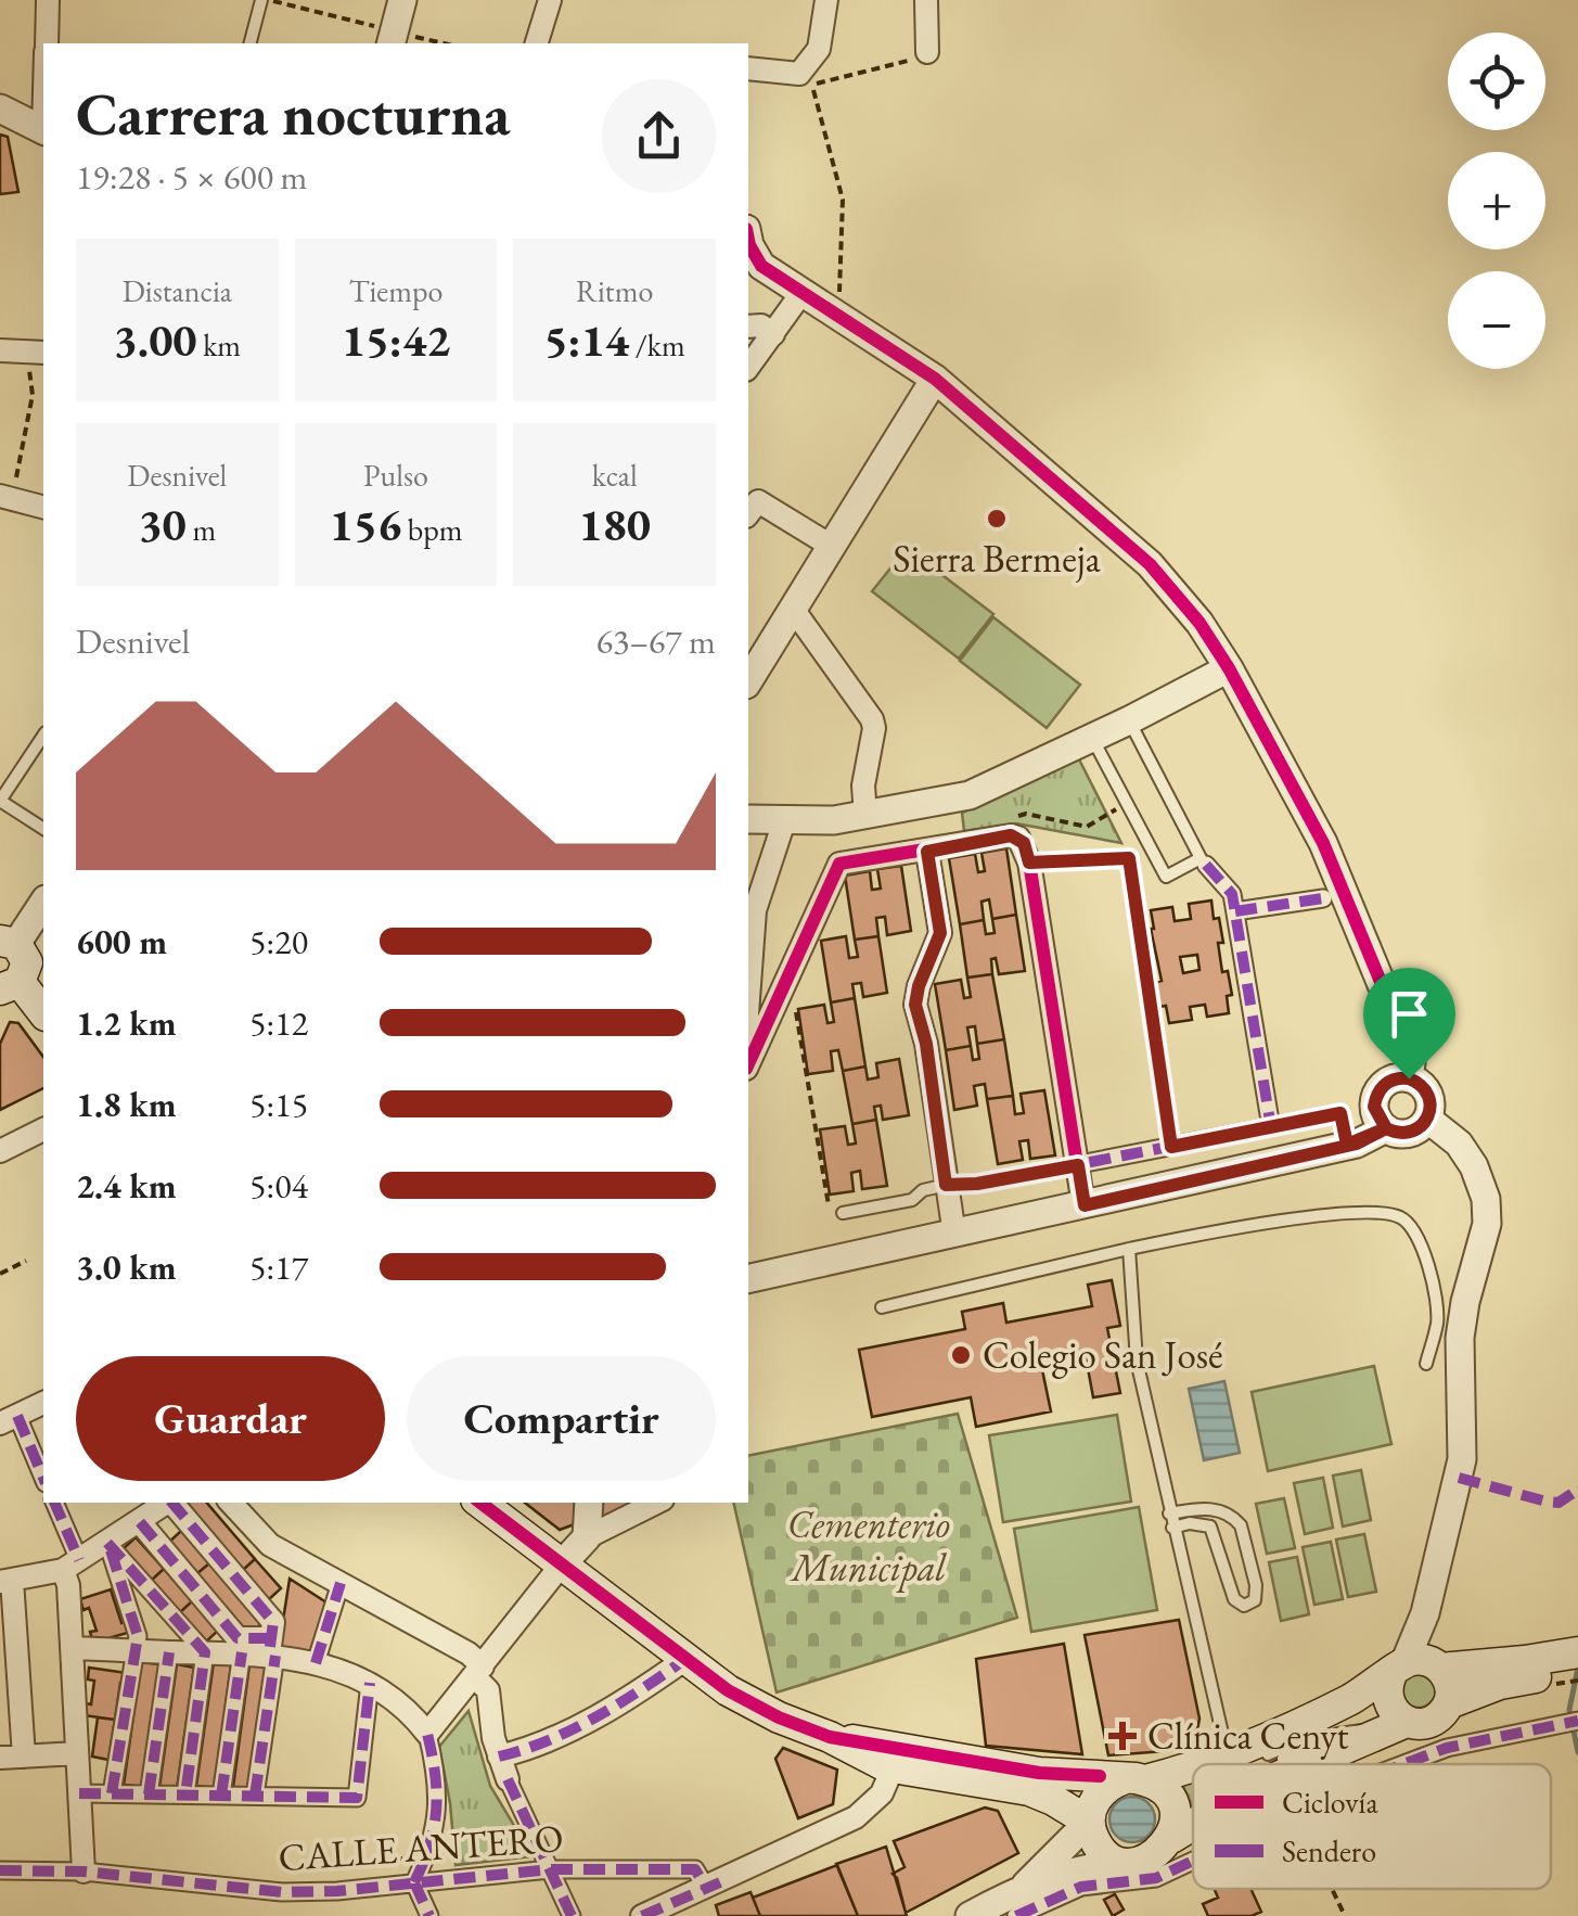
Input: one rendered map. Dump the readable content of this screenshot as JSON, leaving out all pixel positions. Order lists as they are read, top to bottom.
{
  "streets": {
    "street": ["CALLE ANTERO"]
  },
  "parks": ["Cementerio Municipal"],
  "places": {
    "other": ["Sierra Bermeja", "Colegio San José"],
    "health": ["Clínica Cenyt"]
  },
  "legend": ["Ciclovía", "Sendero"],
  "page": {
    "map_buttons": ["+", "−"],
    "heading": ["Carrera nocturna", "19:28 · 5 × 600 m"],
    "stats": [
      ["Distancia", "3.00 km"],
      ["Tiempo", "15:42"],
      ["Ritmo", "5:14 /km"],
      ["Desnivel", "30 m"],
      ["Pulso", "156 bpm"],
      ["kcal", "180"]
    ],
    "chart": ["Desnivel", "63–67 m"],
    "list": [
      {
        "name": "600 m",
        "note": "5:20"
      },
      {
        "name": "1.2 km",
        "note": "5:12"
      },
      {
        "name": "1.8 km",
        "note": "5:15"
      },
      {
        "name": "2.4 km",
        "note": "5:04"
      },
      {
        "name": "3.0 km",
        "note": "5:17"
      }
    ],
    "buttons": ["Guardar", "Compartir"]
  }
}
